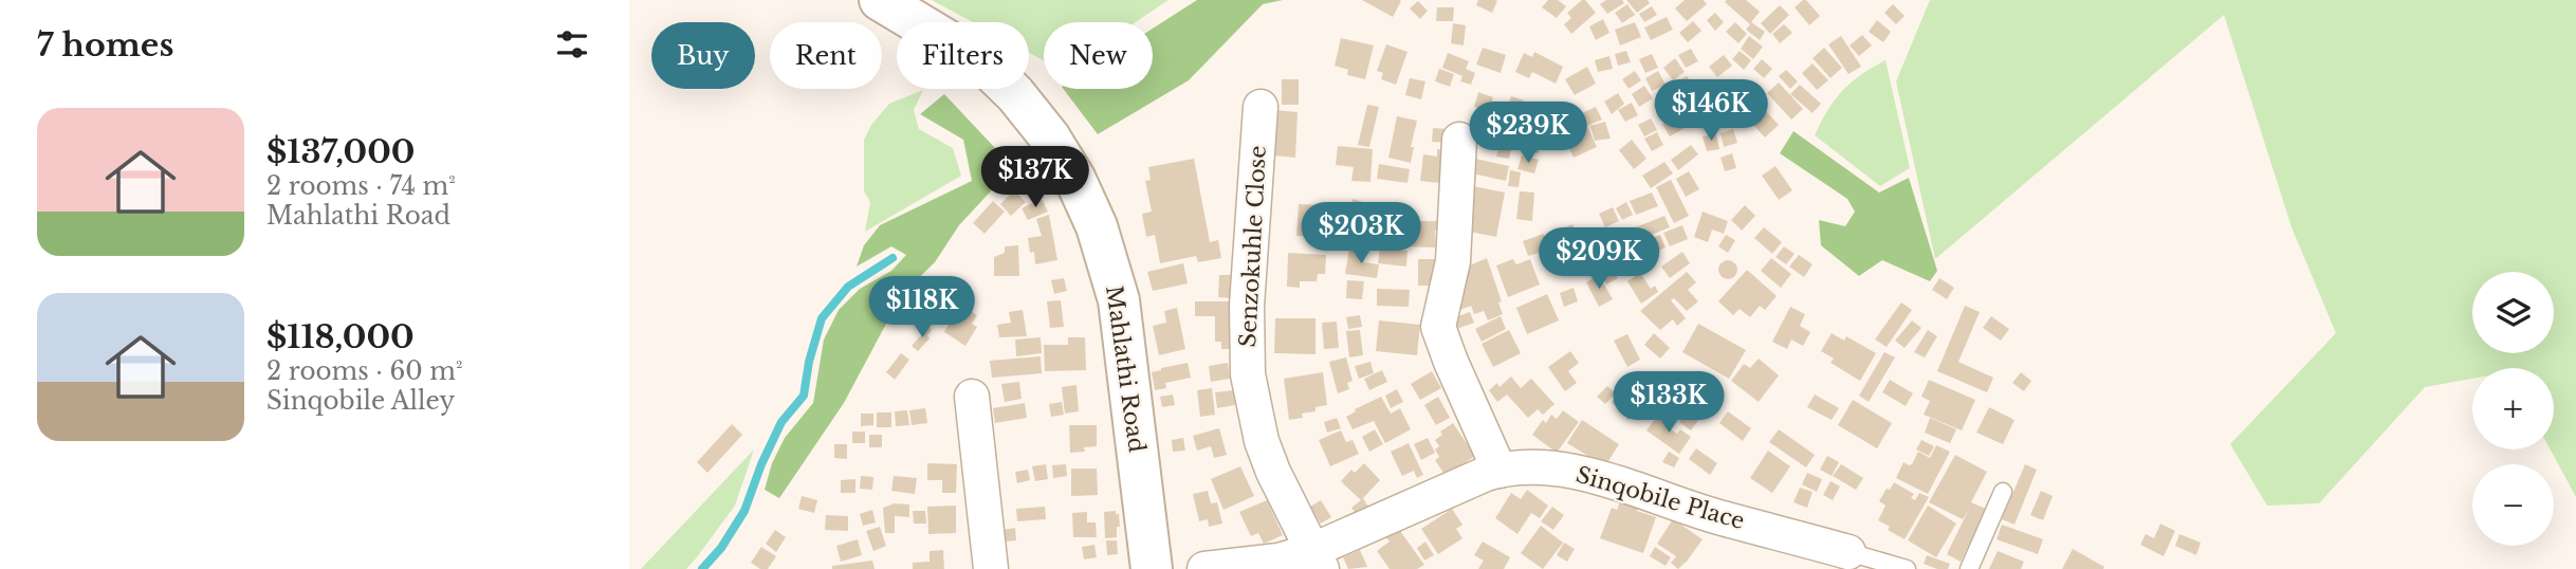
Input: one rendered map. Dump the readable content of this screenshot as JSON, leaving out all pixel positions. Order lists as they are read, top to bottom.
{
  "streets": {
    "street": ["Senzokuhle Close", "Mahlathi Road", "Sinqobile Place"]
  },
  "crossings": [
    ["Senzokuhle Close", "Sinqobile Place"]
  ],
  "page": {
    "heading": "7 homes",
    "chip": [
      "Buy",
      "Rent",
      "Filters",
      "New"
    ],
    "price": [
      "$146K",
      "$239K",
      "$137K",
      "$203K",
      "$209K",
      "$118K",
      "$133K"
    ],
    "list": [
      {
        "name": "$137,000",
        "note": "2 rooms · 74 m² · Mahlathi Road"
      },
      {
        "name": "$118,000",
        "note": "2 rooms · 60 m² · Sinqobile Alley"
      }
    ],
    "map_buttons": ["+", "−"]
  }
}
